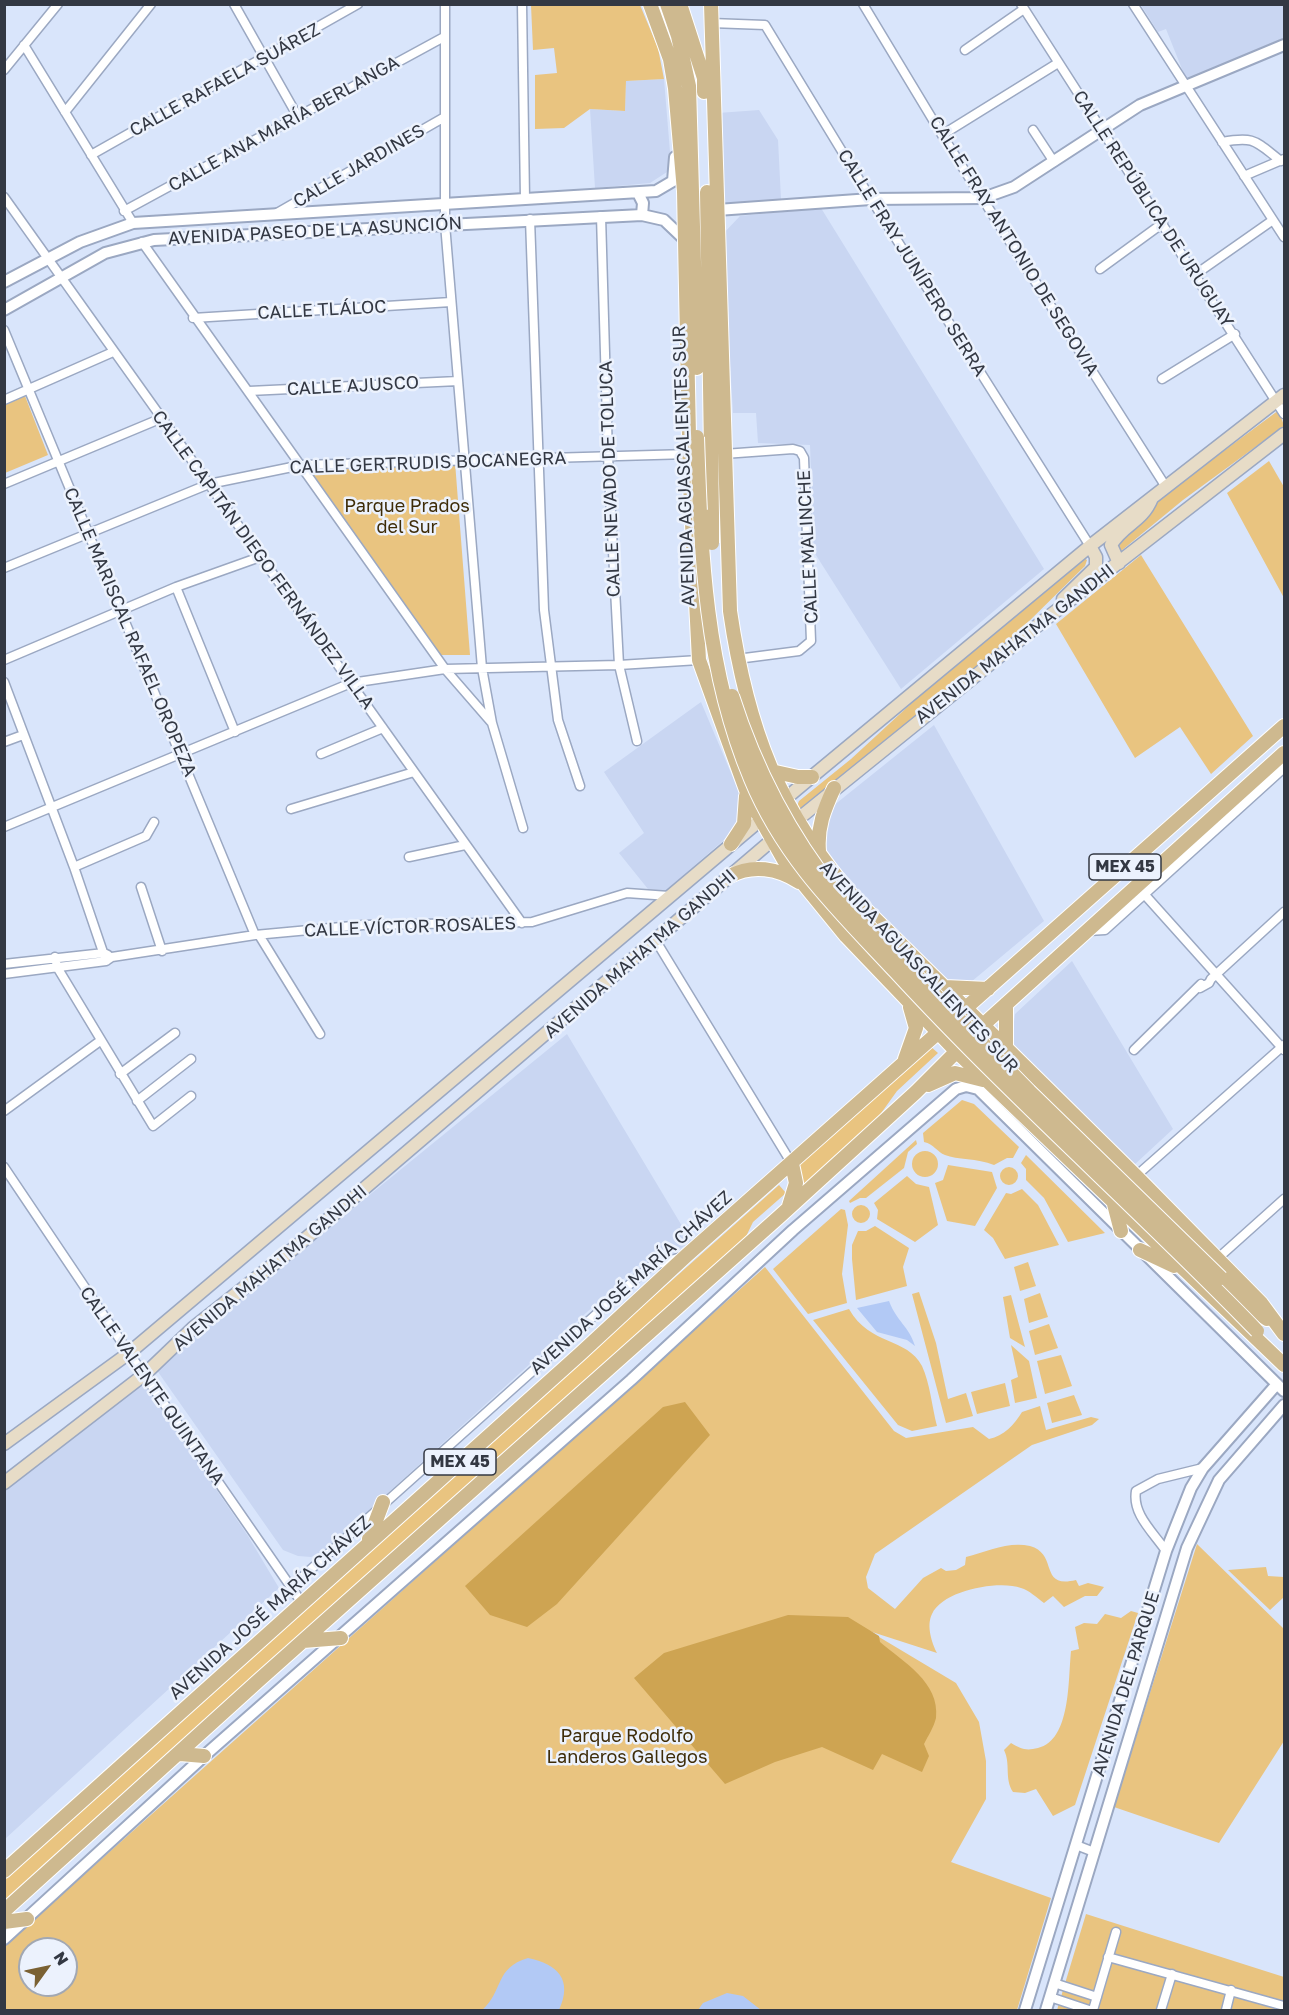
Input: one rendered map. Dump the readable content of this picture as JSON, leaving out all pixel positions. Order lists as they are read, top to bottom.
{
  "streets": {
    "main road": [
      "AVENIDA AGUASCALIENTES SUR",
      "AVENIDA MAHATMA GANDHI",
      "MEX 45",
      "AVENIDA JOSÉ MARÍA CHÁVEZ"
    ],
    "street": [
      "CALLE RAFAELA SUÁREZ",
      "CALLE ANA MARÍA BERLANGA",
      "CALLE JARDINES",
      "CALLE REPÚBLICA DE URUGUAY",
      "AVENIDA PASEO DE LA ASUNCIÓN",
      "CALLE FRAY ANTONIO DE SEGOVIA",
      "CALLE FRAY JUNÍPERO SERRA",
      "CALLE TLÁLOC",
      "CALLE AJUSCO",
      "CALLE GERTRUDIS BOCANEGRA",
      "CALLE NEVADO DE TOLUCA",
      "CALLE MALINCHE",
      "CALLE CAPITÁN DIEGO FERNÁNDEZ VILLA",
      "CALLE MARISCAL RAFAEL OROPEZA",
      "CALLE VÍCTOR ROSALES",
      "CALLE VALENTE QUINTANA",
      "AVENIDA DEL PARQUE"
    ]
  },
  "crossings": [
    ["CALLE JARDINES", "AVENIDA PASEO DE LA ASUNCIÓN"],
    ["CALLE REPÚBLICA DE URUGUAY", "AVENIDA MAHATMA GANDHI"],
    ["AVENIDA PASEO DE LA ASUNCIÓN", "AVENIDA AGUASCALIENTES SUR"],
    ["AVENIDA PASEO DE LA ASUNCIÓN", "CALLE NEVADO DE TOLUCA"],
    ["AVENIDA PASEO DE LA ASUNCIÓN", "CALLE CAPITÁN DIEGO FERNÁNDEZ VILLA"],
    ["CALLE FRAY ANTONIO DE SEGOVIA", "AVENIDA MAHATMA GANDHI"],
    ["CALLE FRAY JUNÍPERO SERRA", "AVENIDA AGUASCALIENTES SUR"],
    ["CALLE FRAY JUNÍPERO SERRA", "AVENIDA MAHATMA GANDHI"],
    ["CALLE GERTRUDIS BOCANEGRA", "AVENIDA AGUASCALIENTES SUR"],
    ["CALLE GERTRUDIS BOCANEGRA", "CALLE NEVADO DE TOLUCA"],
    ["CALLE GERTRUDIS BOCANEGRA", "CALLE CAPITÁN DIEGO FERNÁNDEZ VILLA"],
    ["CALLE GERTRUDIS BOCANEGRA", "CALLE MARISCAL RAFAEL OROPEZA"],
    ["AVENIDA AGUASCALIENTES SUR", "CALLE MALINCHE"],
    ["AVENIDA AGUASCALIENTES SUR", "AVENIDA MAHATMA GANDHI"],
    ["AVENIDA AGUASCALIENTES SUR", "MEX 45"],
    ["AVENIDA AGUASCALIENTES SUR", "AVENIDA JOSÉ MARÍA CHÁVEZ"],
    ["AVENIDA AGUASCALIENTES SUR", "AVENIDA DEL PARQUE"],
    ["CALLE CAPITÁN DIEGO FERNÁNDEZ VILLA", "CALLE VÍCTOR ROSALES"],
    ["CALLE MARISCAL RAFAEL OROPEZA", "CALLE VÍCTOR ROSALES"],
    ["AVENIDA MAHATMA GANDHI", "CALLE VÍCTOR ROSALES"],
    ["AVENIDA MAHATMA GANDHI", "CALLE VALENTE QUINTANA"],
    ["AVENIDA JOSÉ MARÍA CHÁVEZ", "CALLE VALENTE QUINTANA"]
  ],
  "parks": ["Parque Prados del Sur", "Parque Rodolfo Landeros Gallegos"],
  "north": "top right"
}
